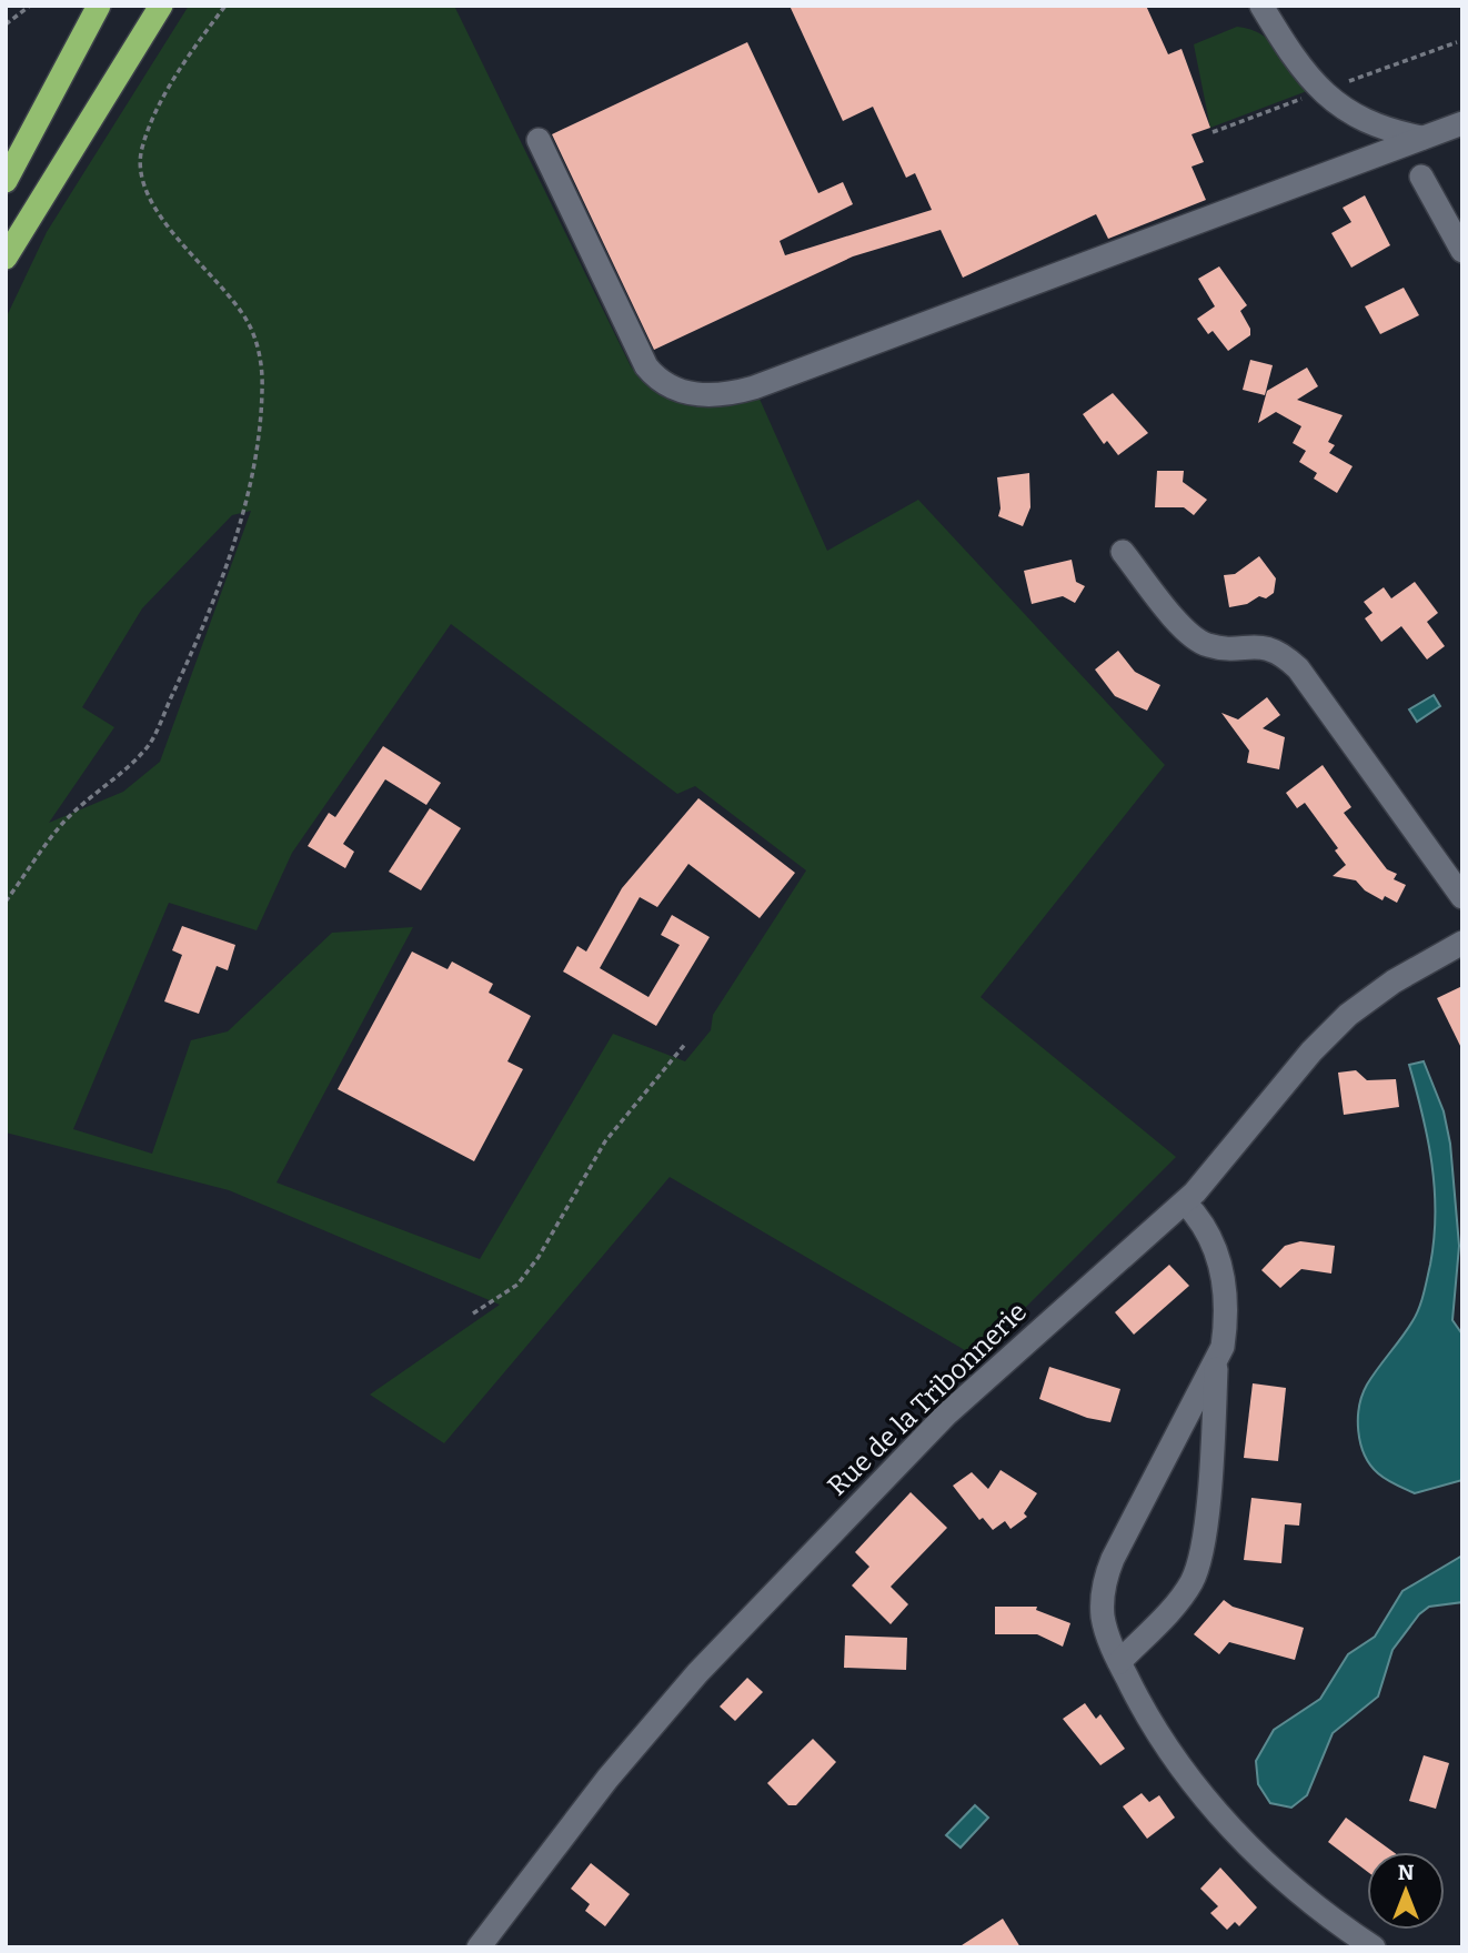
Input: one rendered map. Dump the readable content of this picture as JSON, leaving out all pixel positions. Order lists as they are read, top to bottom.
{
  "streets": {
    "street": ["Rue de la Tribonnerie"]
  },
  "north": "top"
}
